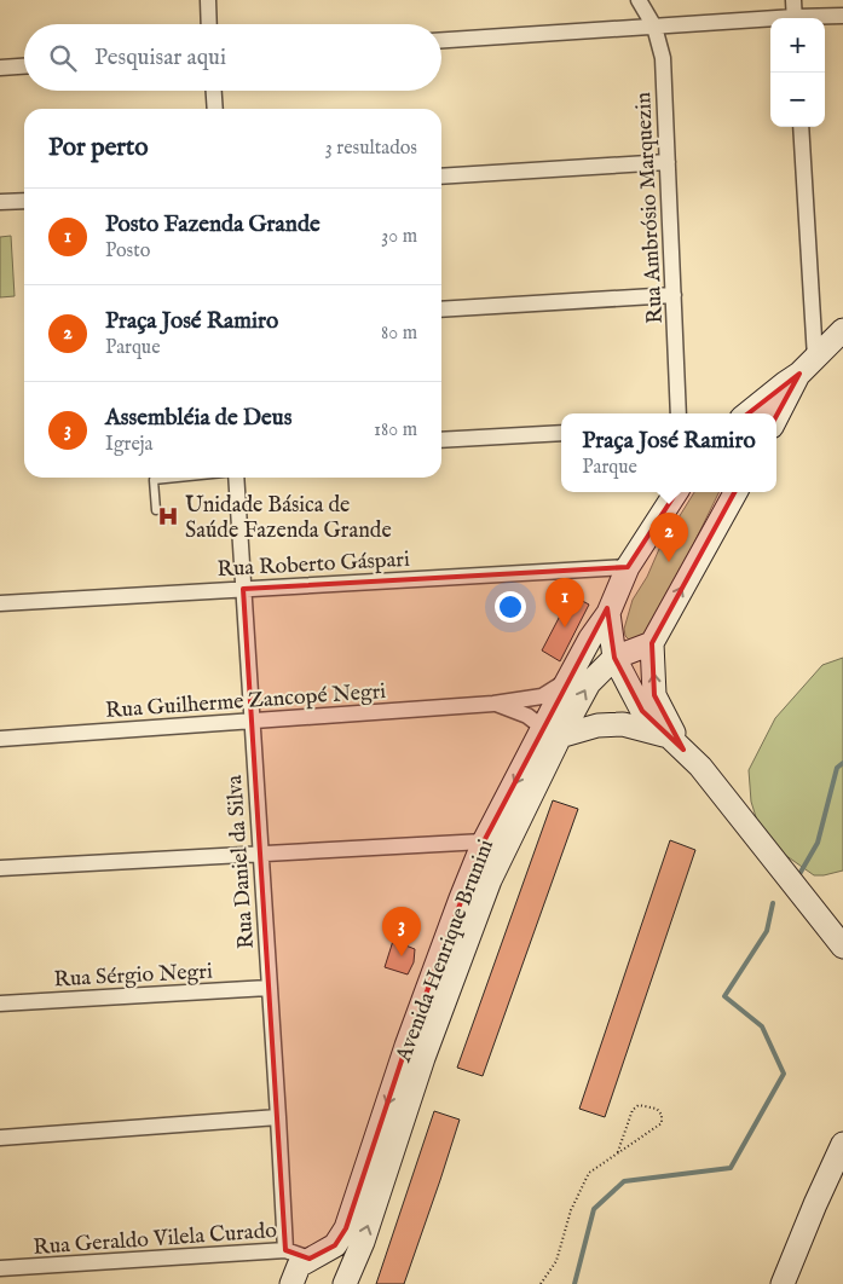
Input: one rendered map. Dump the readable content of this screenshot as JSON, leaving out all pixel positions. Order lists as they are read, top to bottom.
{
  "streets": {
    "main road": ["Avenida Henrique Brunini"],
    "street": [
      "Rua Ambrósio Marquezin",
      "Rua Roberto Gáspari",
      "Rua Guilherme Zancopé Negri",
      "Rua Daniel da Silva",
      "Rua Sérgio Negri",
      "Rua Geraldo Vilela Curado"
    ]
  },
  "crossings": [
    ["Rua Roberto Gáspari", "Rua Daniel da Silva"],
    ["Rua Roberto Gáspari", "Avenida Henrique Brunini"],
    ["Rua Guilherme Zancopé Negri", "Rua Daniel da Silva"],
    ["Rua Guilherme Zancopé Negri", "Avenida Henrique Brunini"],
    ["Rua Daniel da Silva", "Rua Sérgio Negri"],
    ["Rua Daniel da Silva", "Rua Geraldo Vilela Curado"],
    ["Avenida Henrique Brunini", "Rua Geraldo Vilela Curado"]
  ],
  "places": {
    "hospital": ["Unidade Básica de Saúde Fazenda Grande"]
  },
  "page": {
    "map_buttons": ["+", "−"],
    "search": "Pesquisar aqui",
    "heading": ["Por perto", "3 resultados"],
    "list": [
      {
        "mark": "1",
        "name": "Posto Fazenda Grande",
        "note": "Posto",
        "value": "30 m"
      },
      {
        "mark": "2",
        "name": "Praça José Ramiro",
        "note": "Parque",
        "value": "80 m"
      },
      {
        "mark": "3",
        "name": "Assembléia de Deus",
        "note": "Igreja",
        "value": "180 m"
      }
    ],
    "popup": ["Praça José Ramiro", "Parque"],
    "pins": ["2", "1", "3"]
  }
}
